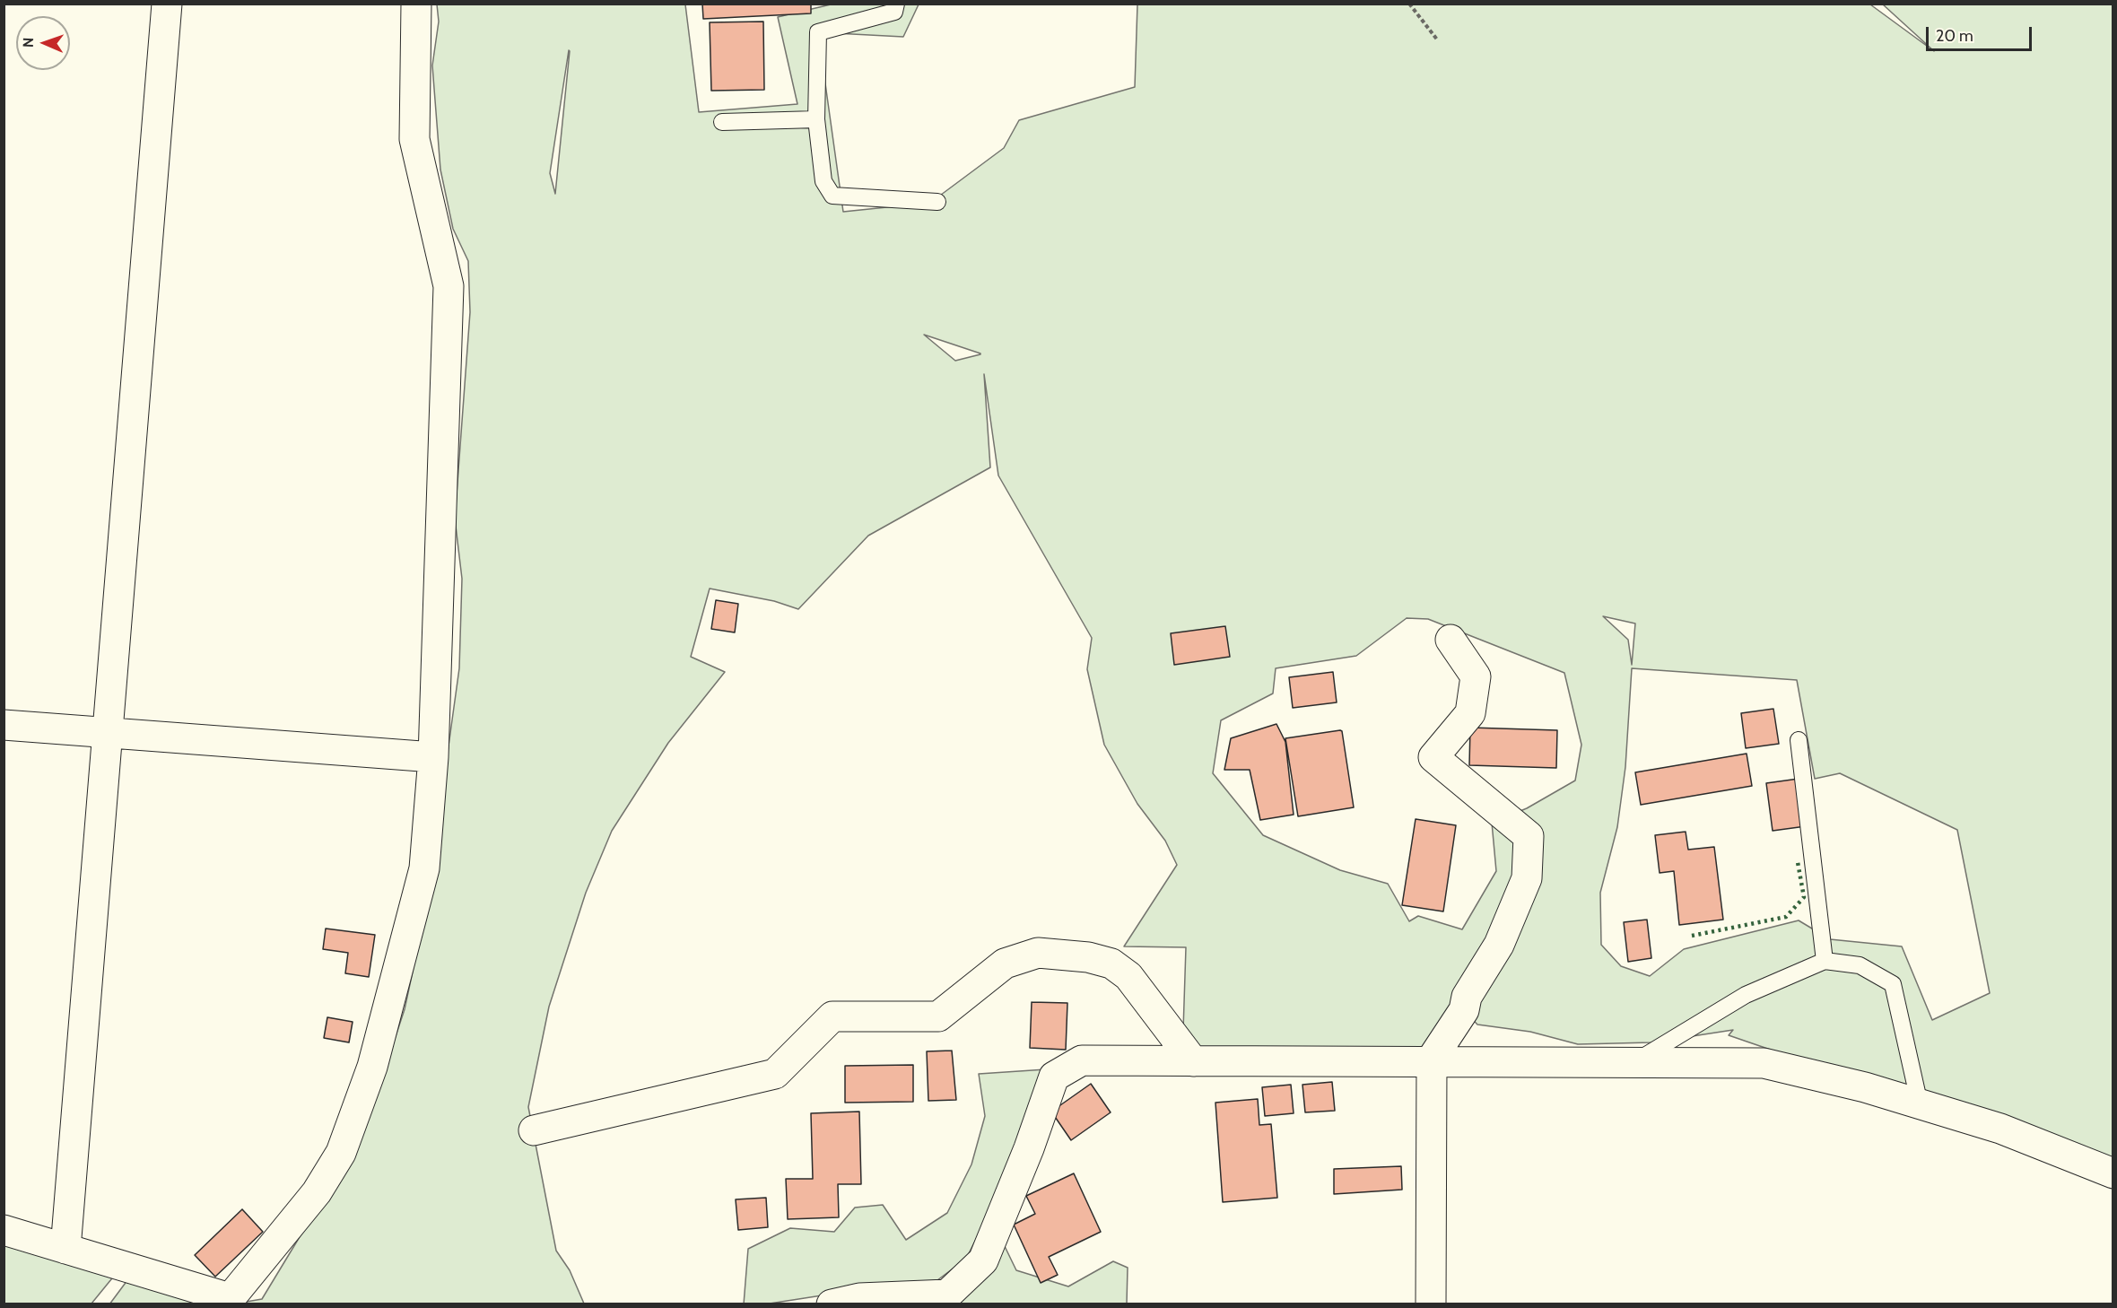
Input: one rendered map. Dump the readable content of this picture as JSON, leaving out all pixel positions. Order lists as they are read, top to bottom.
{
  "scale_bar": "20 m",
  "north": "left"
}
